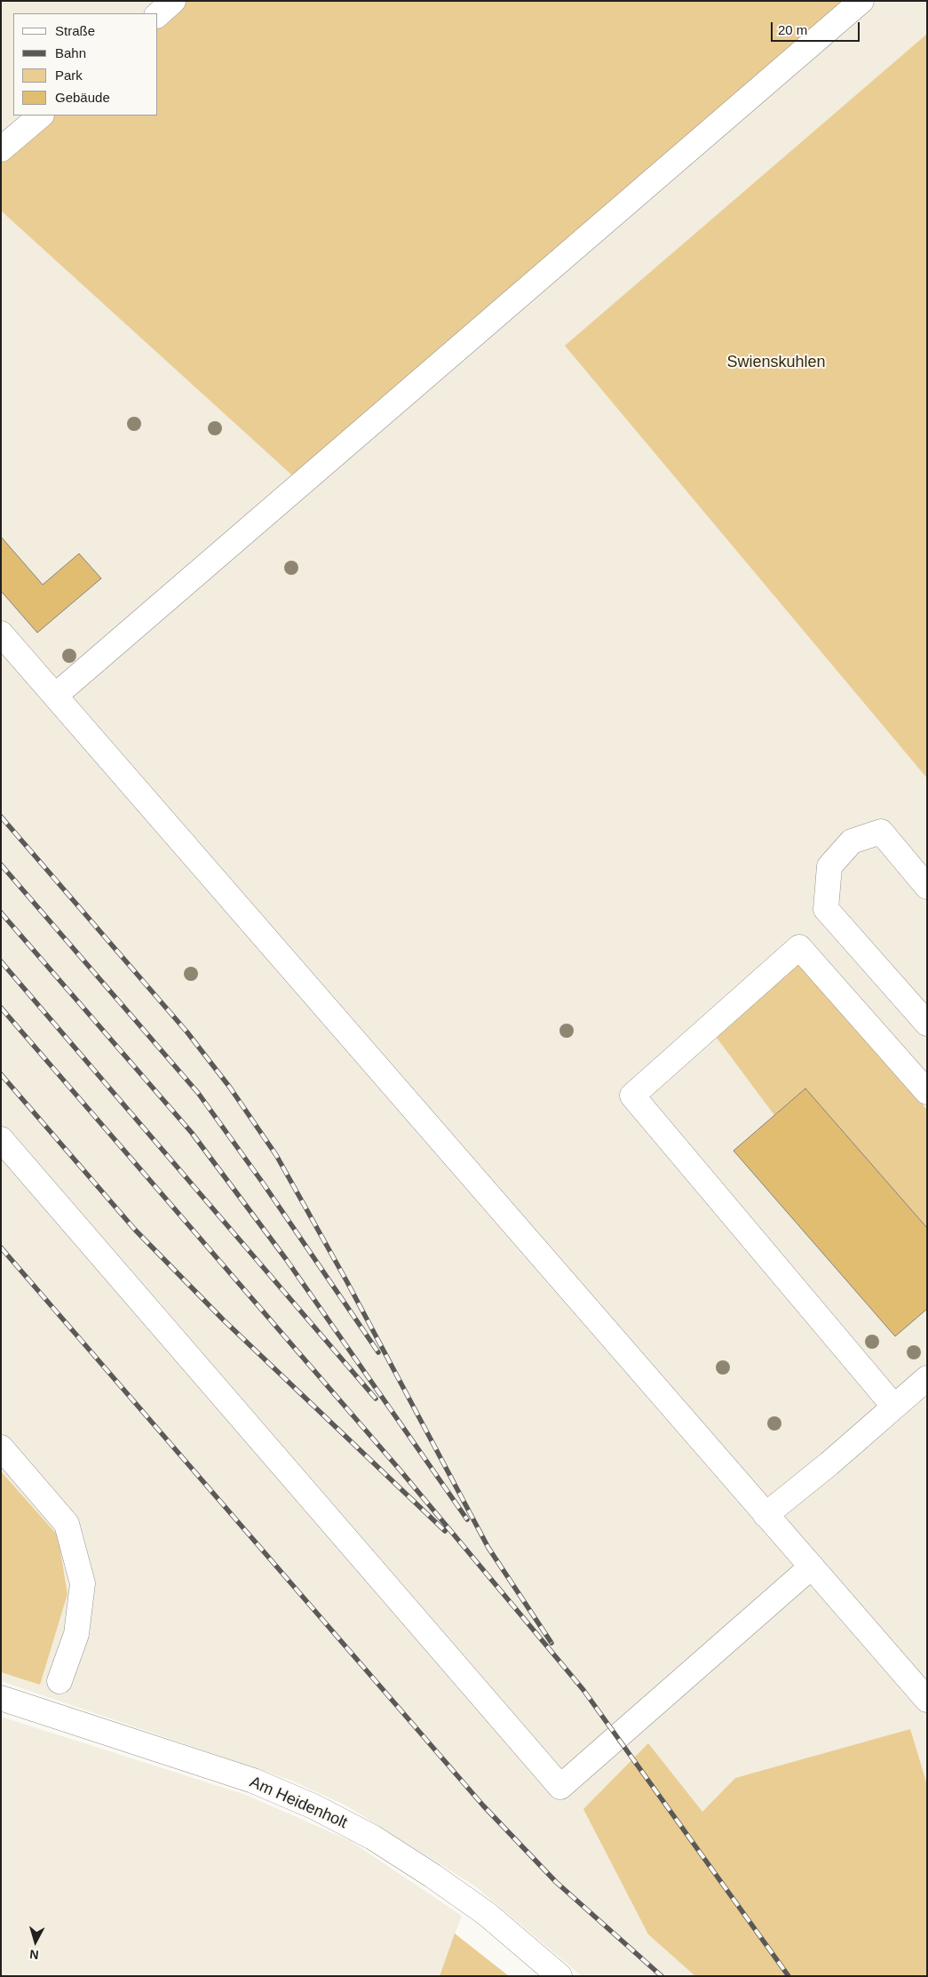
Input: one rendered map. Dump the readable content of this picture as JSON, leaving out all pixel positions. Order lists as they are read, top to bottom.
{
  "streets": {
    "street": ["Am Heidenholt"]
  },
  "parks": ["Swienskuhlen"],
  "legend": [
    "Straße",
    "Bahn",
    "Park",
    "Gebäude"
  ],
  "scale_bar": "20 m",
  "north": "bottom"
}
